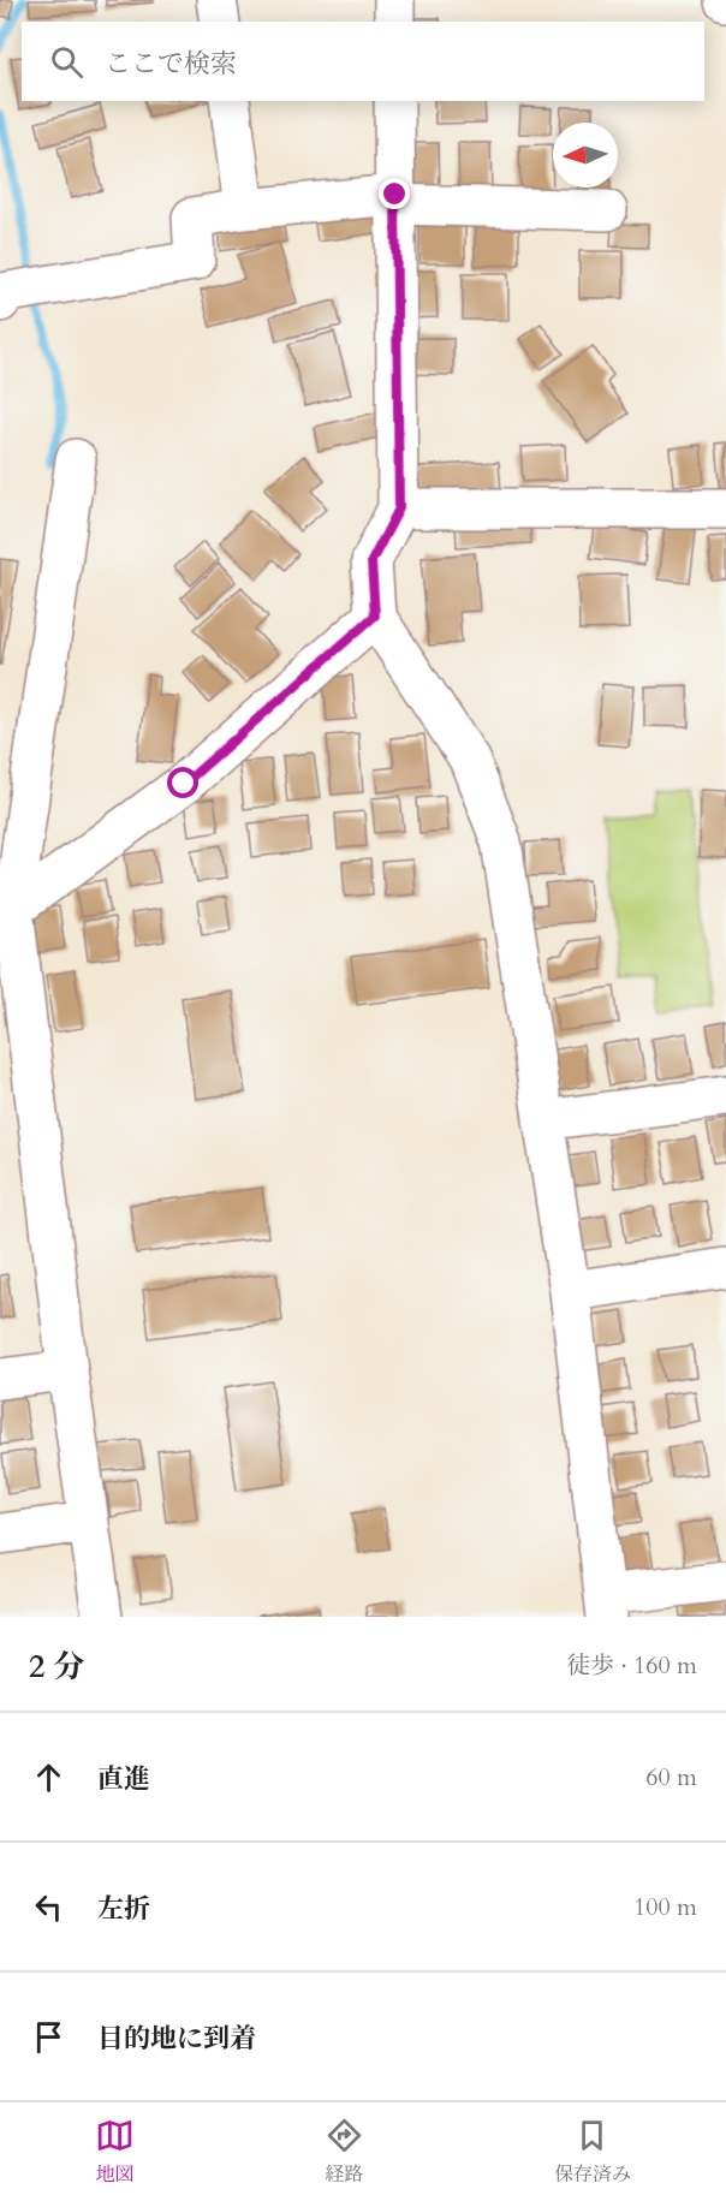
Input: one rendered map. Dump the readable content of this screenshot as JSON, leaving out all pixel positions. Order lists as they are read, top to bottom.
{
  "north": "left",
  "page": {
    "search": "ここで検索",
    "heading": ["2 分", "徒歩 · 160 m"],
    "list": [
      ["直進", "60 m"],
      ["左折", "100 m"],
      "目的地に到着"
    ],
    "nav": ["地図", "経路", "保存済み"]
  }
}
